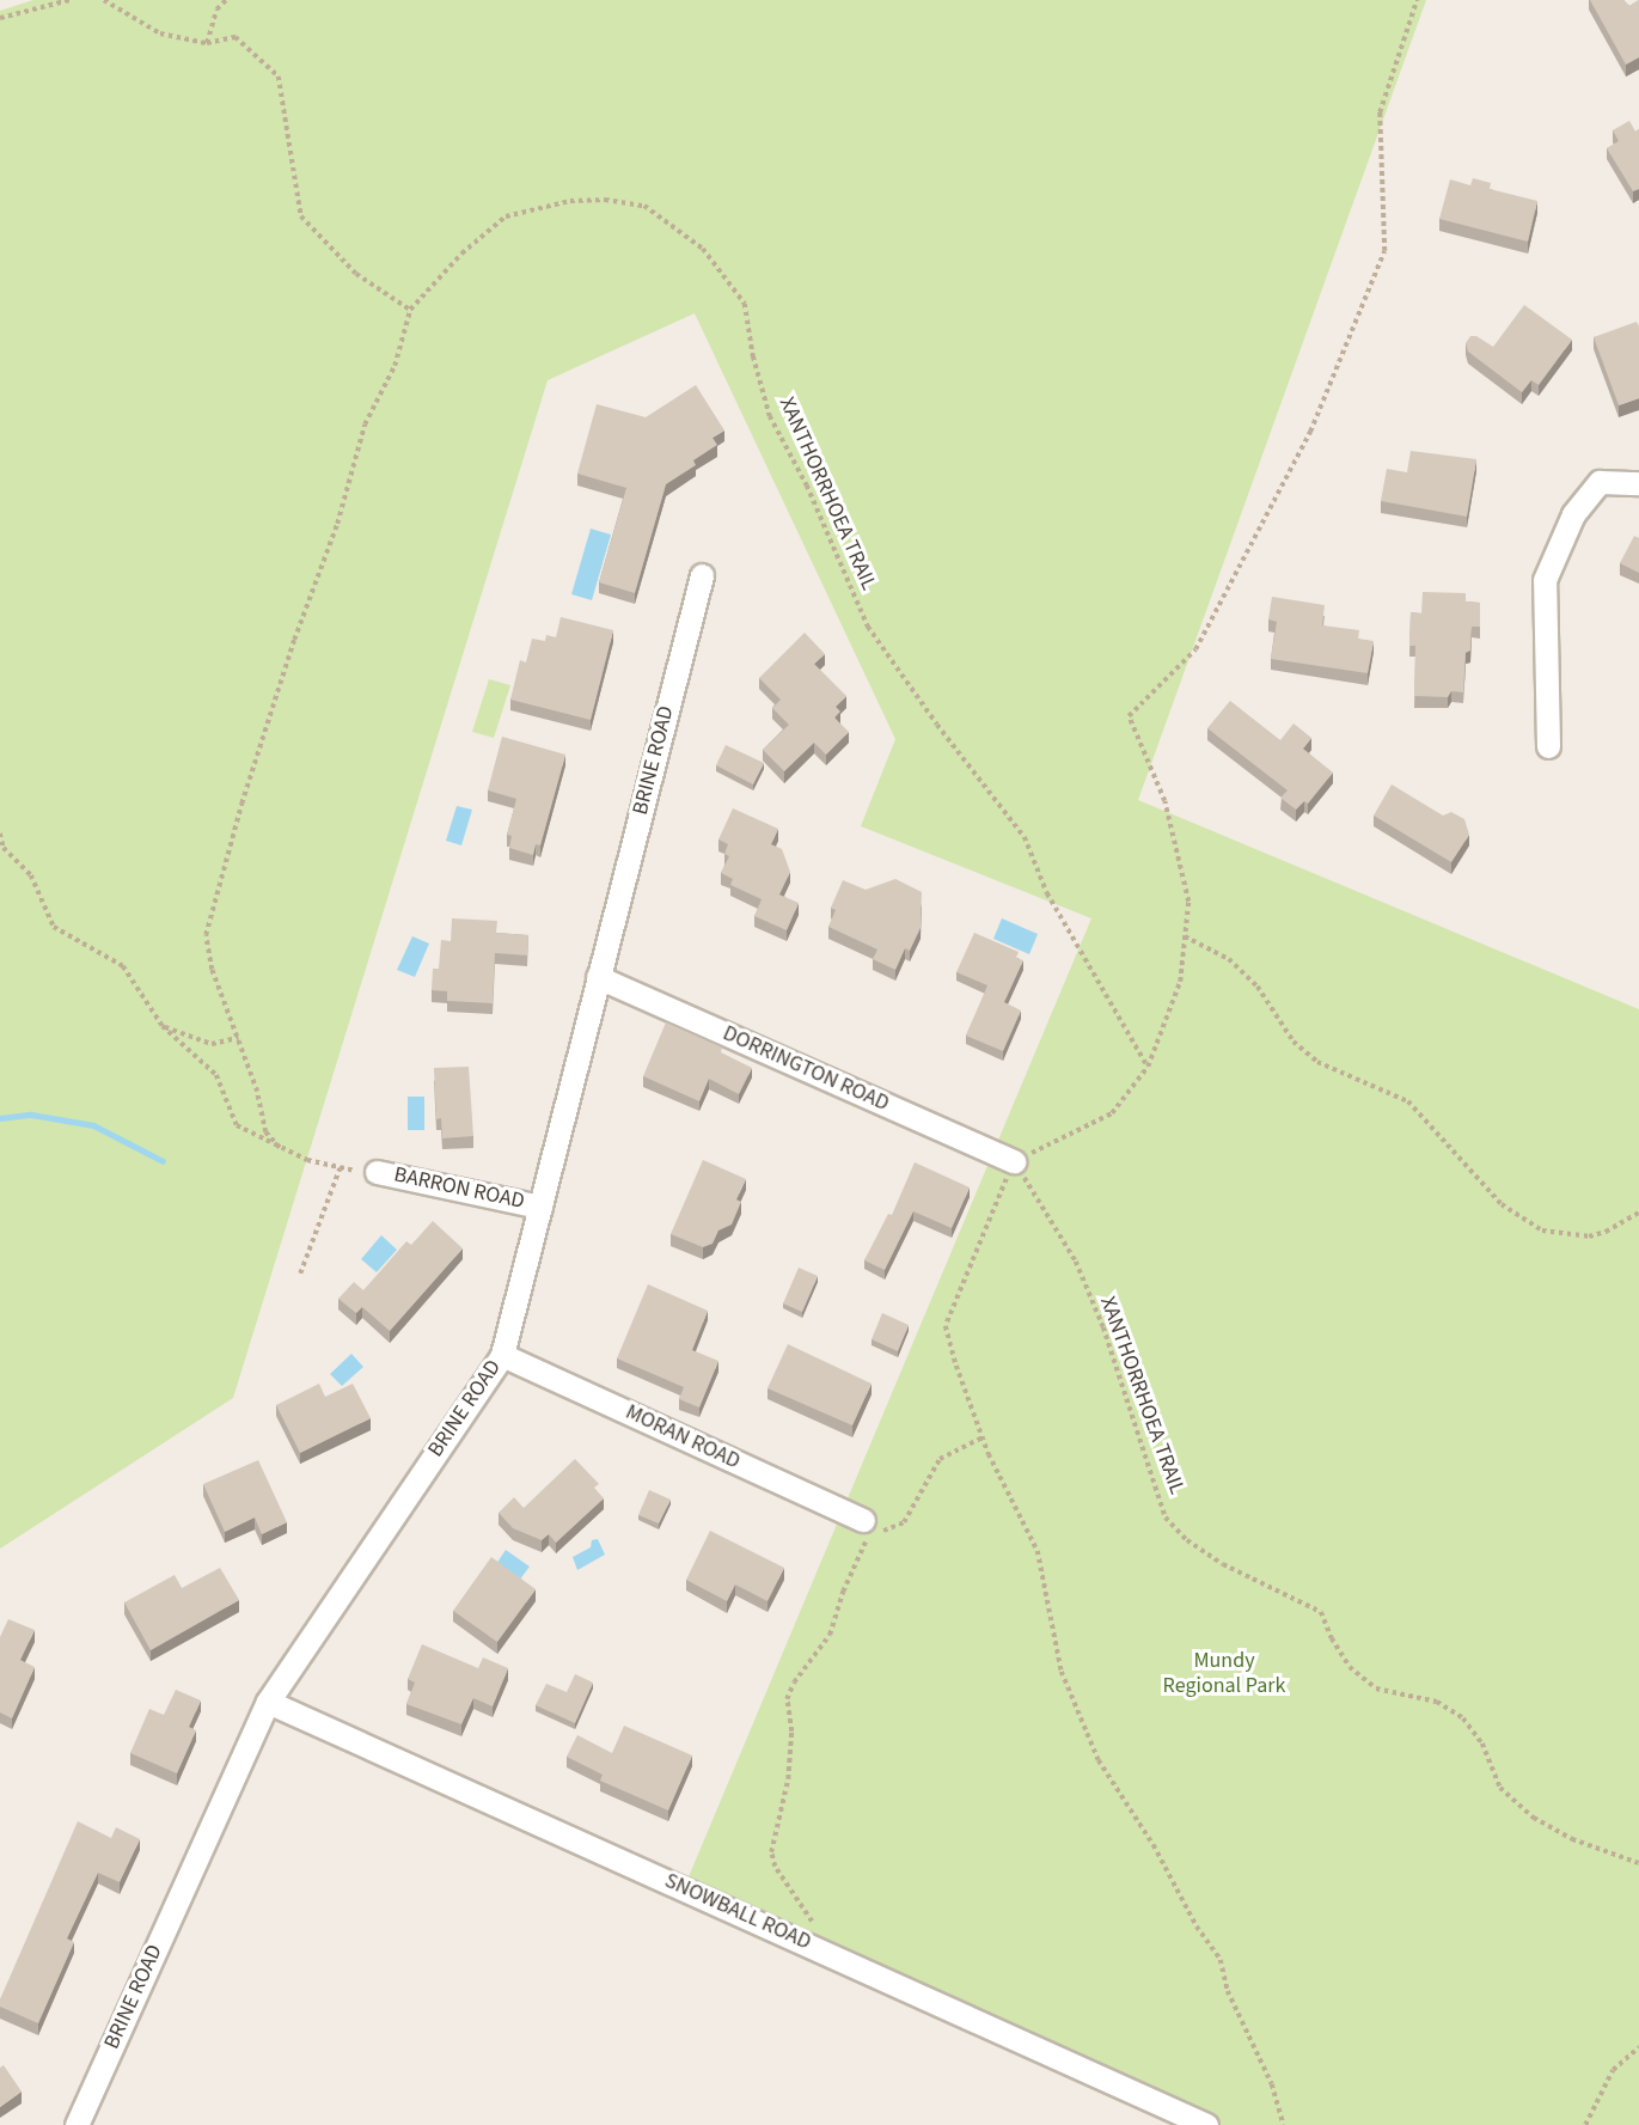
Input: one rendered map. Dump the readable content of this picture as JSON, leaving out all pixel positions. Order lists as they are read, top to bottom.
{
  "streets": {
    "street": [
      "BRINE ROAD",
      "DORRINGTON ROAD",
      "BARRON ROAD",
      "MORAN ROAD",
      "SNOWBALL ROAD"
    ],
    "path": ["XANTHORRHOEA TRAIL"]
  },
  "crossings": [
    ["XANTHORRHOEA TRAIL", "DORRINGTON ROAD"],
    ["BRINE ROAD", "DORRINGTON ROAD"],
    ["BRINE ROAD", "BARRON ROAD"],
    ["BRINE ROAD", "MORAN ROAD"],
    ["BRINE ROAD", "SNOWBALL ROAD"]
  ],
  "parks": ["Mundy Regional Park"]
}
